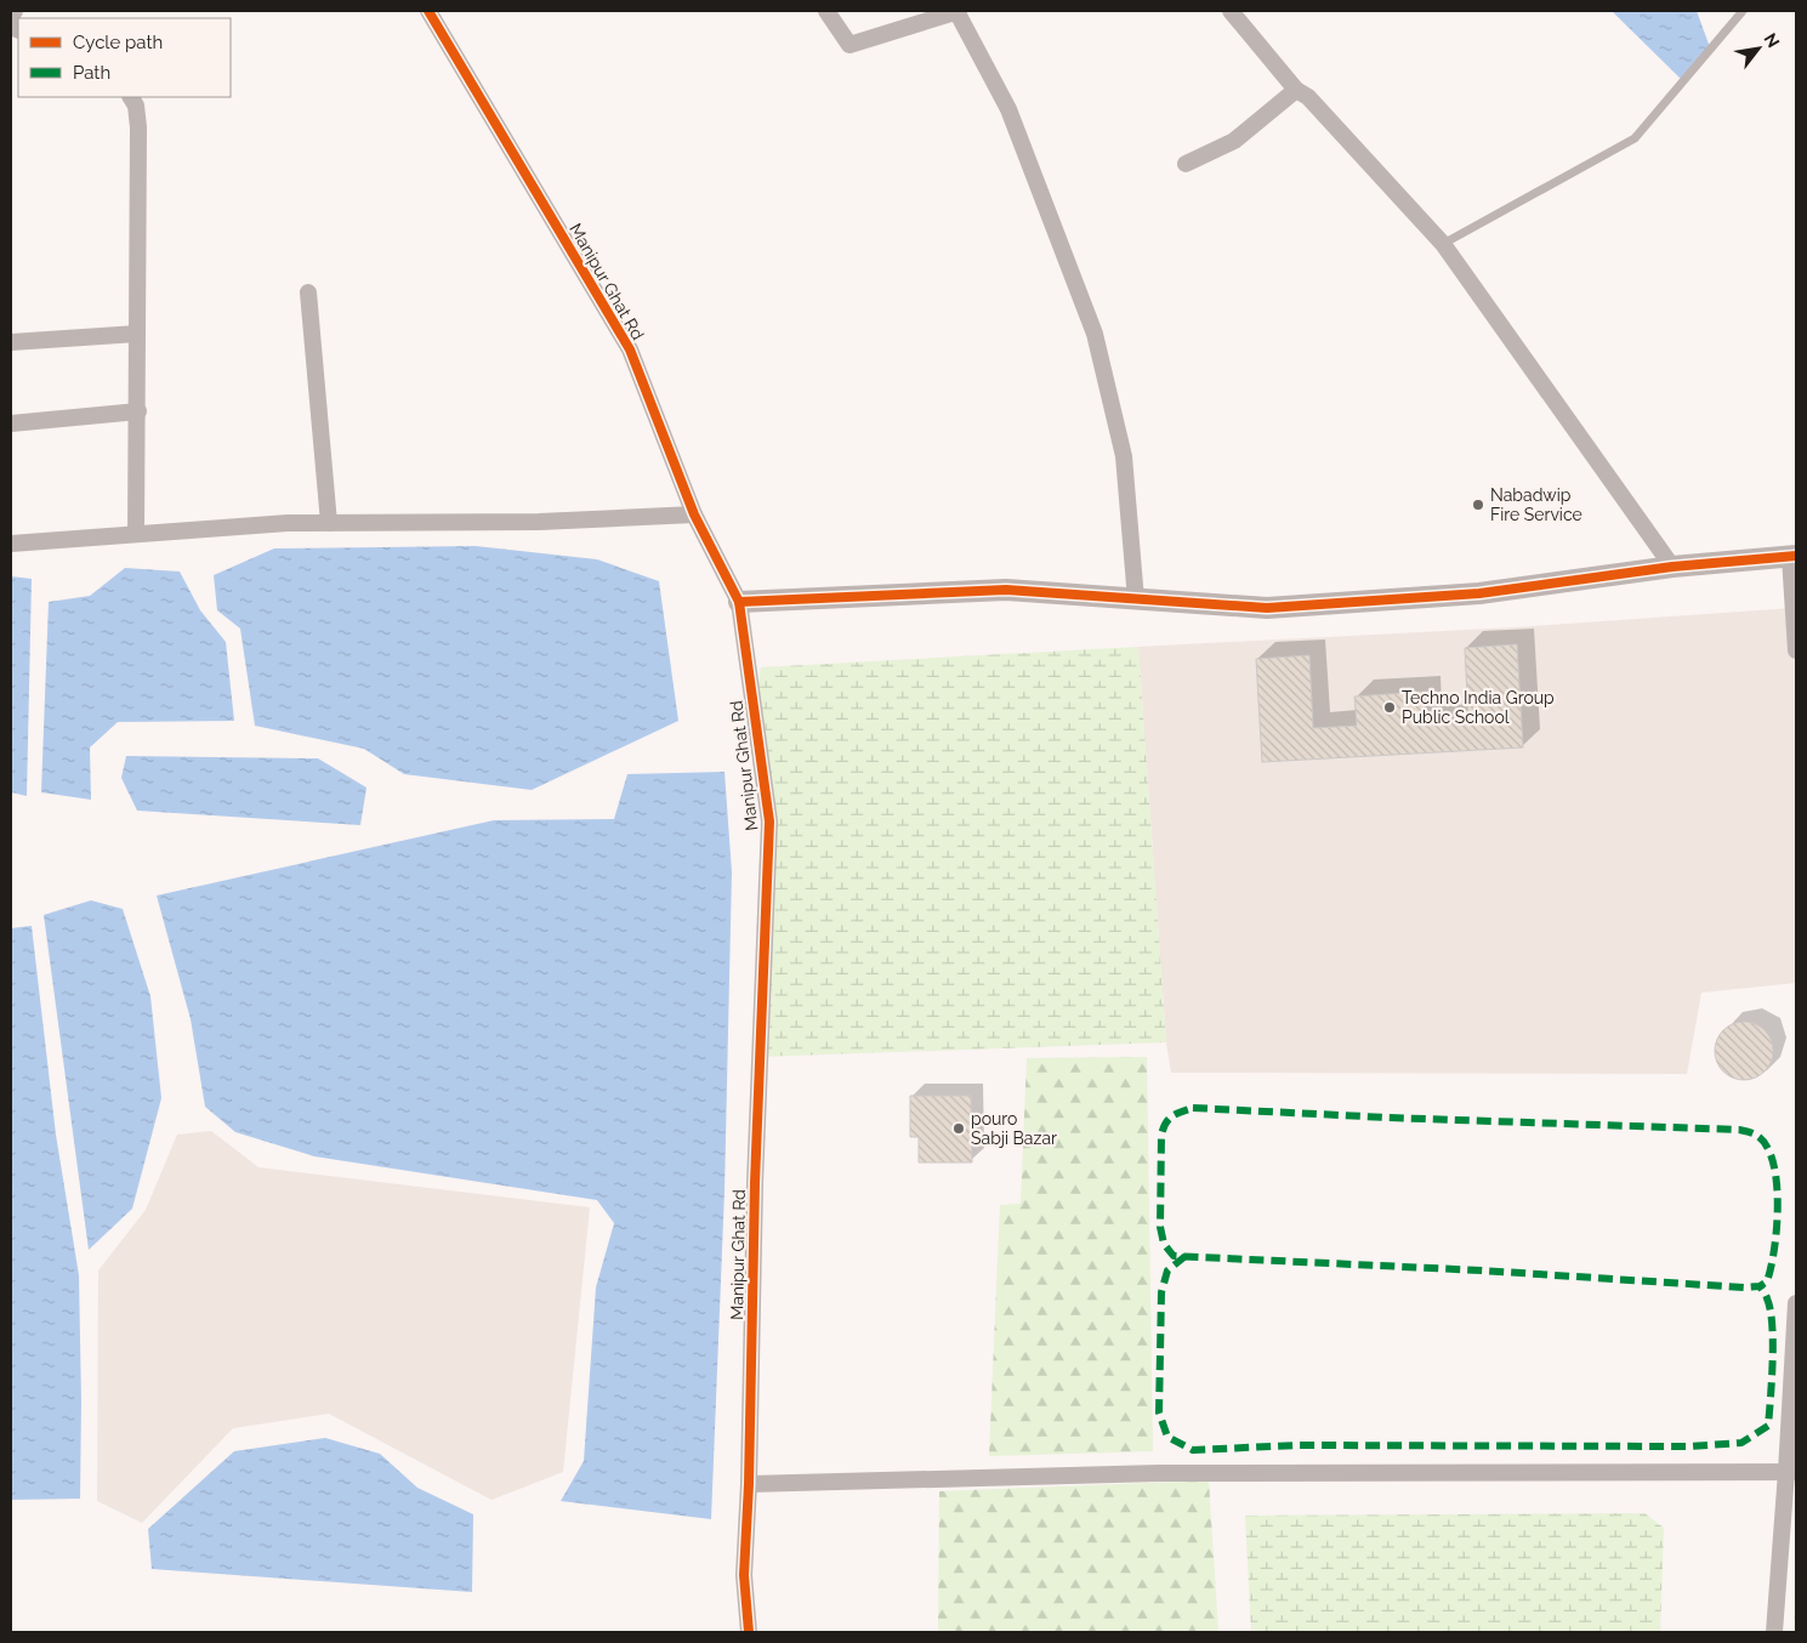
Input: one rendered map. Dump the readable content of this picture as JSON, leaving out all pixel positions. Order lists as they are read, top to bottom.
{
  "streets": {
    "street": ["Manipur Ghat Rd"]
  },
  "places": ["Nabadwip Fire Service", "Techno India Group Public School", "pouro Sabji Bazar"],
  "legend": ["Cycle path", "Path"],
  "north": "top right"
}
